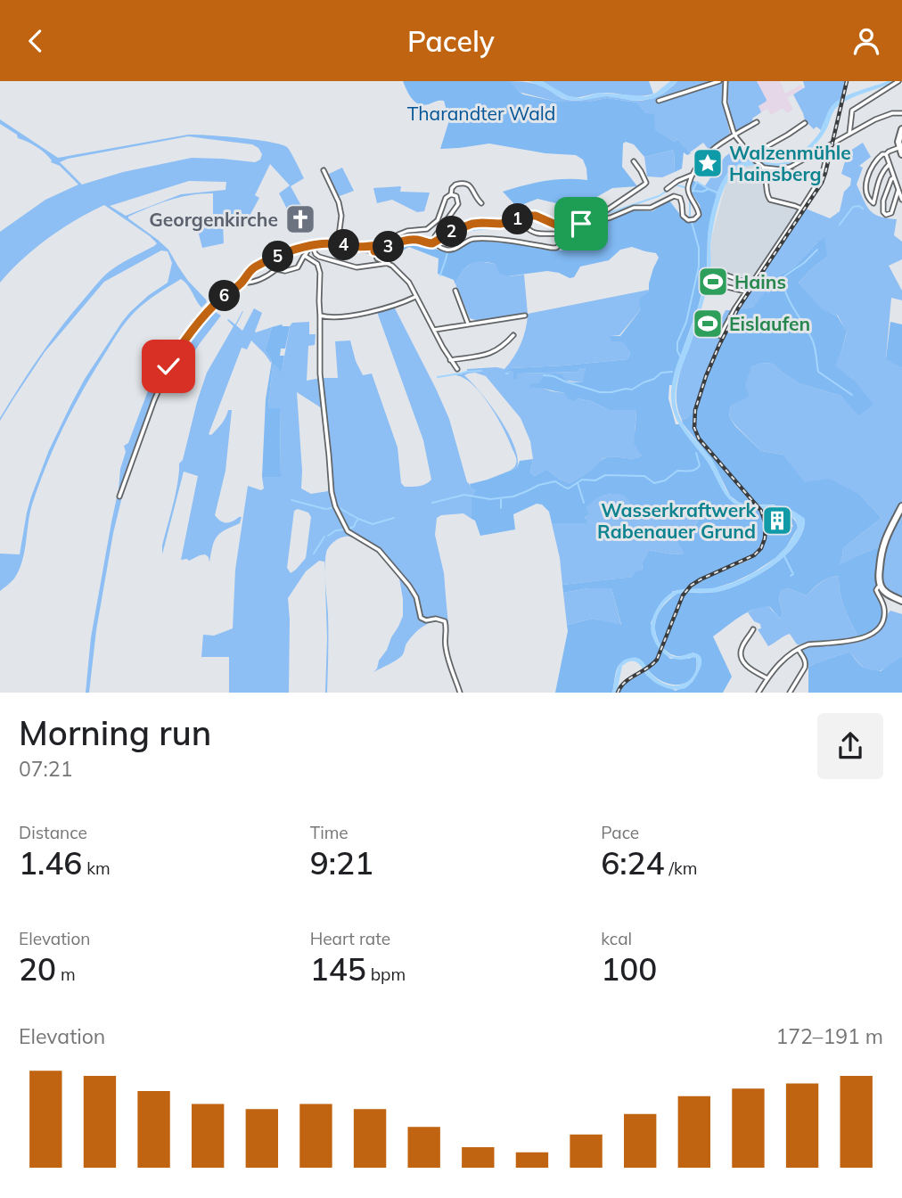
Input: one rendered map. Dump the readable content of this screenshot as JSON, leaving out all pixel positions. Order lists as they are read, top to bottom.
{
  "parks": ["Tharandter Wald"],
  "places": {
    "place": ["Walzenmühle Hainsberg"],
    "church": ["Georgenkirche"],
    "sports": ["Hains", "Eislaufen"],
    "building": ["Wasserkraftwerk Rabenauer Grund"]
  },
  "page": {
    "header": "Pacely",
    "pins": [
      "1",
      "2",
      "4",
      "3",
      "5",
      "6"
    ],
    "heading": ["Morning run", "07:21"],
    "stats": [
      ["Distance", "1.46 km"],
      ["Time", "9:21"],
      ["Pace", "6:24 /km"],
      ["Elevation", "20 m"],
      ["Heart rate", "145 bpm"],
      ["kcal", "100"]
    ],
    "chart": ["Elevation", "172–191 m"]
  }
}
